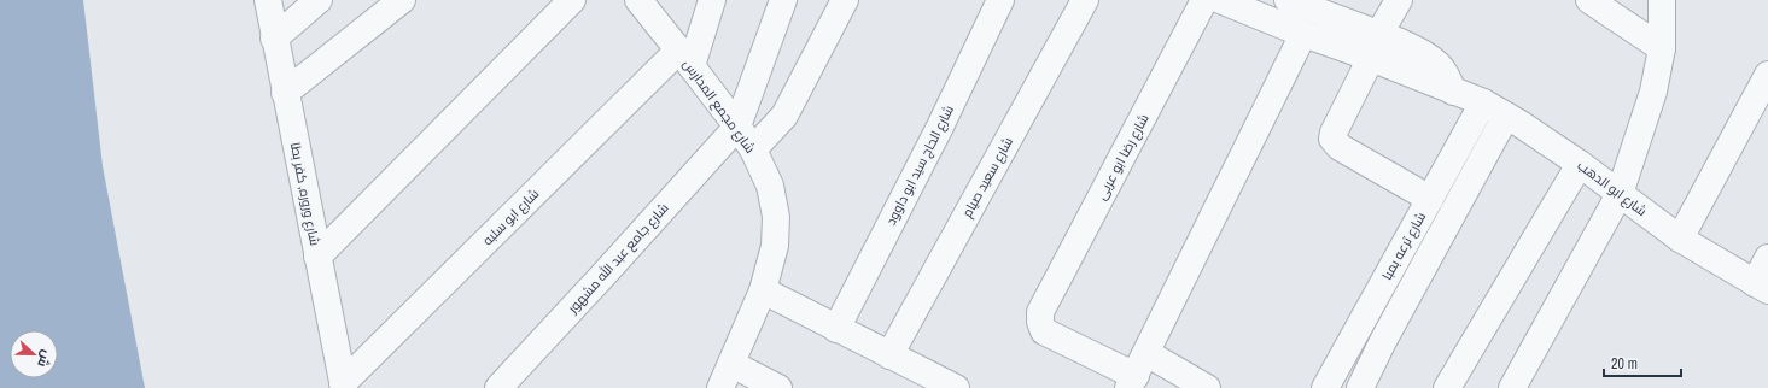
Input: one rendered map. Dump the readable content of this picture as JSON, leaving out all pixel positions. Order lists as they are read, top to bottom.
{
  "streets": {
    "street": [
      "شارع مجمع المدارس",
      "شارع رضا ابو عربى",
      "شارع الحاج سيد ابو داوود",
      "شارع سعيد صيام",
      "شارع ابو الدهب",
      "شارع وروره, كفر بطا",
      "شارع ابو سلبه",
      "شارع ترعه بمبا",
      "شارع جامع عبد الله مشهور"
    ]
  },
  "crossings": [
    ["شارع مجمع المدارس", "شارع ابو سلبه"],
    ["شارع مجمع المدارس", "شارع جامع عبد الله مشهور"],
    ["شارع ابو الدهب", "شارع ترعه بمبا"],
    ["شارع وروره, كفر بطا", "شارع ابو سلبه"]
  ],
  "scale_bar": "20 m",
  "north": "right"
}
